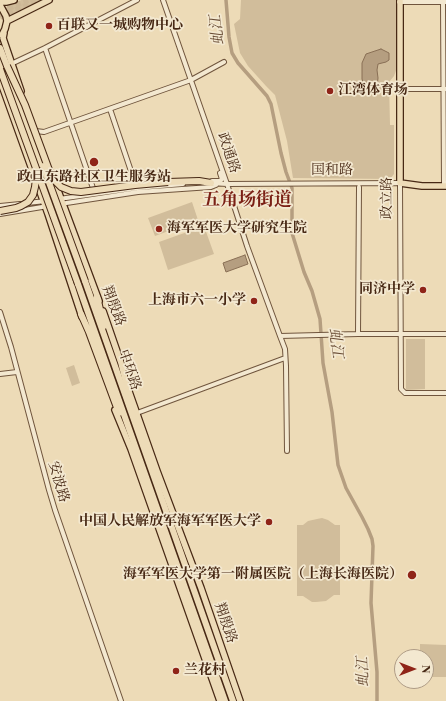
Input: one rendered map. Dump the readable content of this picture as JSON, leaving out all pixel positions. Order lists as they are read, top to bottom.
{
  "streets": {
    "highway": ["中环路"],
    "main road": ["国和路", "政立路", "翔殷路"],
    "street": ["政通路", "安波路"]
  },
  "crossings": [
    ["政通路", "国和路"],
    ["国和路", "政立路"],
    ["国和路", "翔殷路"],
    ["翔殷路", "中环路"]
  ],
  "districts": ["五角场街道"],
  "water": ["虬江"],
  "places": [
    "百联又一城购物中心",
    "江湾体育场",
    "政旦东路社区卫生服务站",
    "海军军医大学研究生院",
    "同济中学",
    "上海市六一小学",
    "中国人民解放军海军军医大学",
    "海军军医大学第一附属医院（上海长海医院）",
    "兰花村"
  ],
  "north": "right"
}
